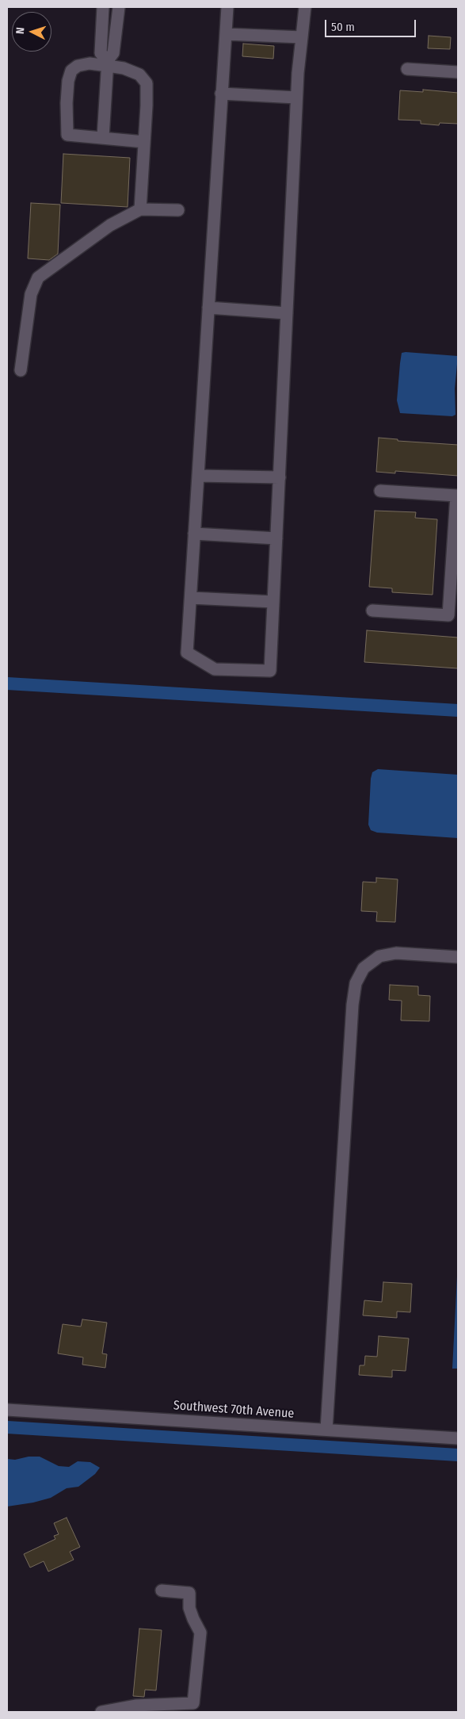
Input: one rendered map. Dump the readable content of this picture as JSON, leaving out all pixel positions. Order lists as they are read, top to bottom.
{
  "streets": {
    "street": ["Southwest 70th Avenue"]
  },
  "scale_bar": "50 m",
  "north": "left"
}
